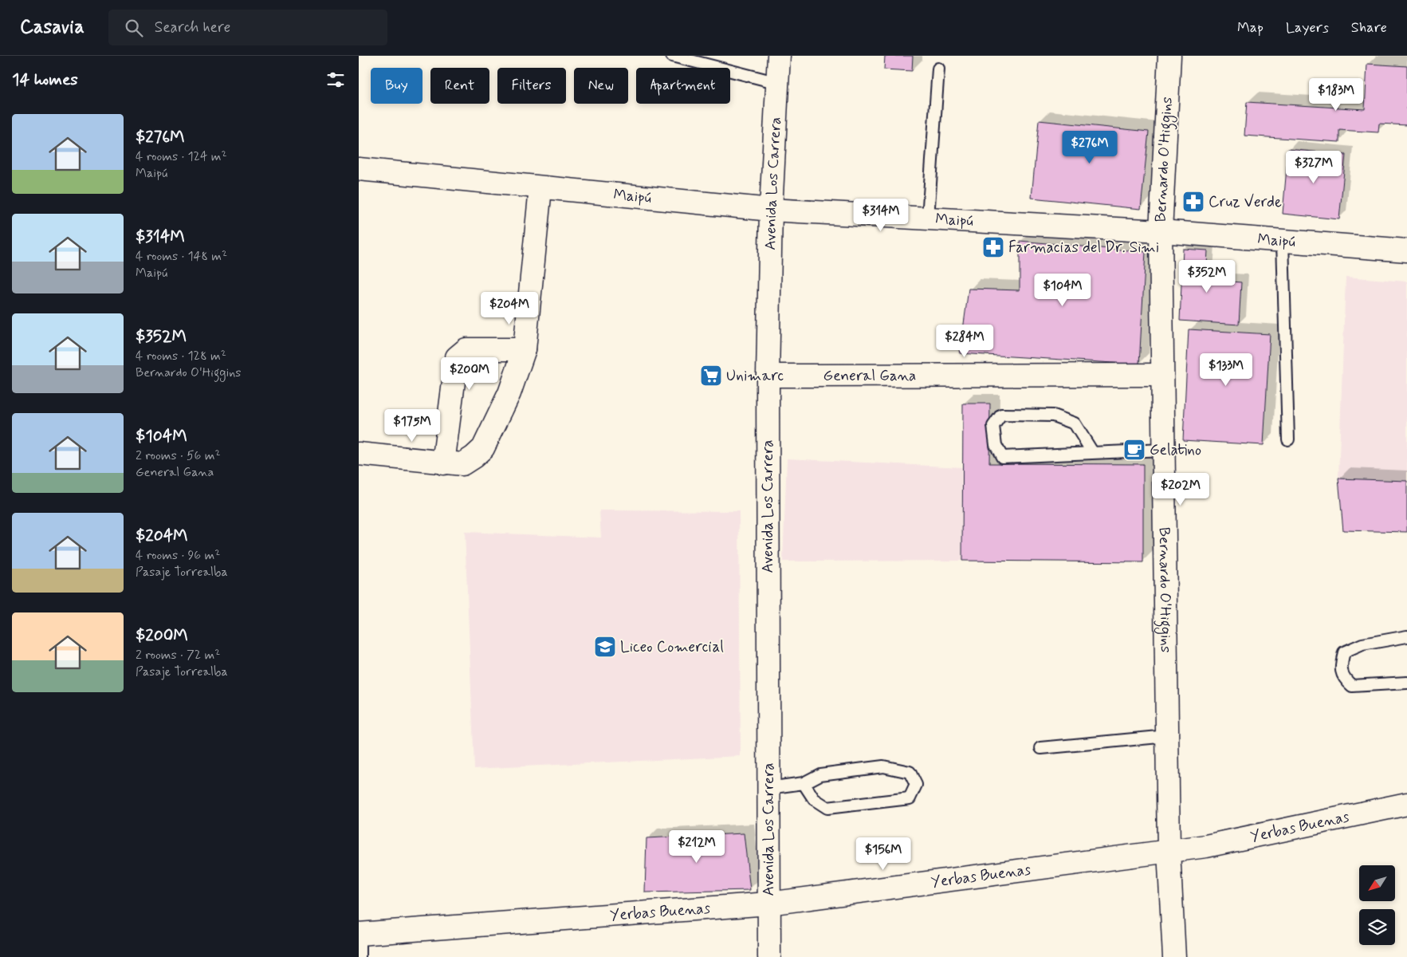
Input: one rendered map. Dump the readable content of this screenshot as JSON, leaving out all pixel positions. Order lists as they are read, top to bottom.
{
  "streets": {
    "main road": [
      "Bernardo O'Higgins",
      "Avenida Los Carrera",
      "Maipú",
      "General Gana",
      "Yerbas Buenas"
    ]
  },
  "crossings": [
    ["Bernardo O'Higgins", "Maipú"],
    ["Bernardo O'Higgins", "General Gana"],
    ["Bernardo O'Higgins", "Yerbas Buenas"],
    ["Avenida Los Carrera", "Maipú"],
    ["Avenida Los Carrera", "General Gana"],
    ["Avenida Los Carrera", "Yerbas Buenas"]
  ],
  "places": {
    "pharmacy": ["Cruz Verde", "Farmacias del Dr. Simi"],
    "supermarket": ["Unimarc"],
    "cafe": ["Gelatino"],
    "school or university": ["Liceo Comercial"]
  },
  "north": "bottom left",
  "page": {
    "header": "Casavia",
    "search": "Search here",
    "nav": ["Map", "Layers", "Share"],
    "heading": "14 homes",
    "chip": [
      "Buy",
      "Rent",
      "Filters",
      "New",
      "Apartment"
    ],
    "price": [
      "$183M",
      "$276M",
      "$327M",
      "$314M",
      "$352M",
      "$104M",
      "$204M",
      "$284M",
      "$133M",
      "$200M",
      "$175M",
      "$202M",
      "$212M",
      "$156M"
    ],
    "list": [
      {
        "name": "$276M",
        "note": "4 rooms · 124 m² · Maipú"
      },
      {
        "name": "$314M",
        "note": "4 rooms · 148 m² · Maipú"
      },
      {
        "name": "$352M",
        "note": "4 rooms · 128 m² · Bernardo O'Higgins"
      },
      {
        "name": "$104M",
        "note": "2 rooms · 56 m² · General Gana"
      },
      {
        "name": "$204M",
        "note": "4 rooms · 96 m² · Pasaje Torrealba"
      },
      {
        "name": "$200M",
        "note": "2 rooms · 72 m² · Pasaje Torrealba"
      }
    ]
  }
}
